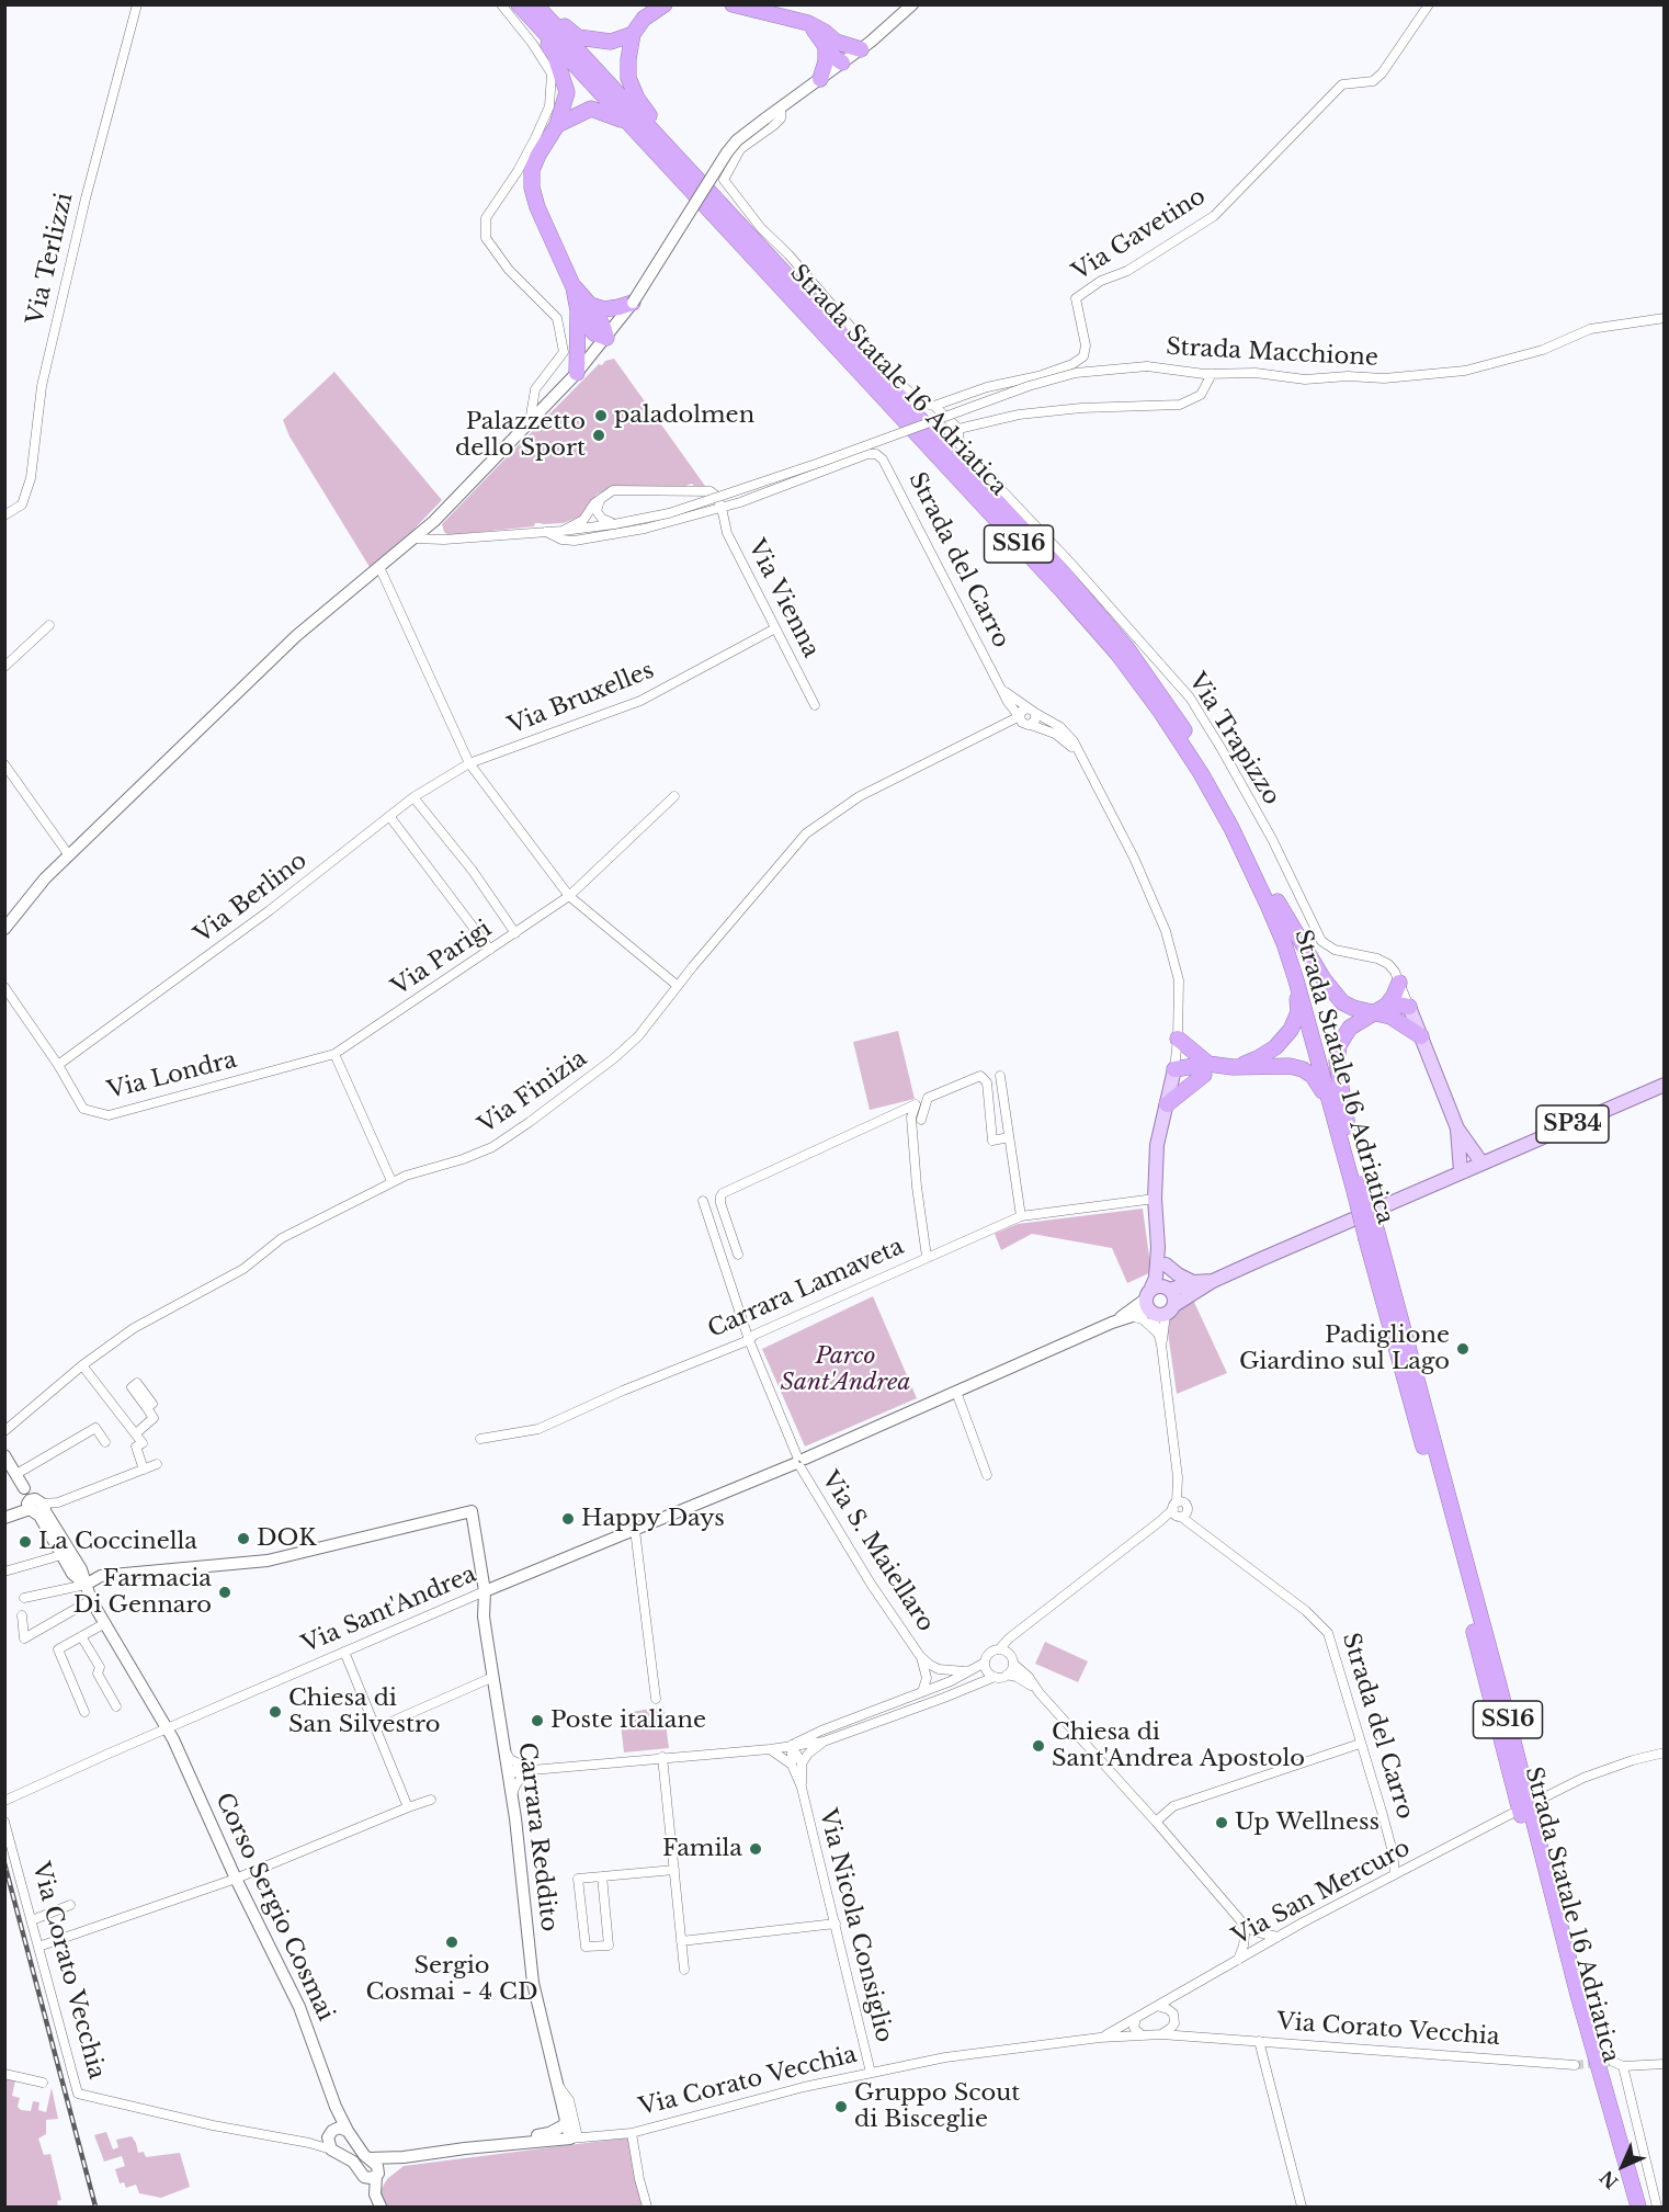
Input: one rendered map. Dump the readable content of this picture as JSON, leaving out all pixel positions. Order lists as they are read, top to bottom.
{
  "streets": {
    "highway": ["Strada Statale 16 Adriatica", "SS16"],
    "main road": ["Strada del Carro", "SP34", "Via Sant'Andrea"],
    "street": [
      "Via Gavetino",
      "Via Terlizzi",
      "Strada Macchione",
      "Via Vienna",
      "Via Bruxelles",
      "Via Trapizzo",
      "Via Berlino",
      "Via Parigi",
      "Via Londra",
      "Via Finizia",
      "Carrara Lamaveta",
      "Via S. Maiellaro",
      "Carrara Reddito",
      "Via San Mercuro",
      "Corso Sergio Cosmai",
      "Via Nicola Consiglio",
      "Via Corato Vecchia"
    ]
  },
  "crossings": [
    ["Strada del Carro", "Via Vienna"],
    ["Strada del Carro", "Via Finizia"],
    ["Strada del Carro", "Carrara Lamaveta"],
    ["Strada del Carro", "Via Sant'Andrea"],
    ["Strada del Carro", "Via San Mercuro"],
    ["Via Vienna", "Via Bruxelles"],
    ["Via Bruxelles", "Via Berlino"],
    ["Via Berlino", "Via Londra"],
    ["Via Parigi", "Via Londra"],
    ["SP34", "Via Sant'Andrea"],
    ["Carrara Lamaveta", "Via S. Maiellaro"],
    ["Via S. Maiellaro", "Via Sant'Andrea"],
    ["Via Sant'Andrea", "Carrara Reddito"],
    ["Via Sant'Andrea", "Corso Sergio Cosmai"],
    ["Carrara Reddito", "Corso Sergio Cosmai"],
    ["Carrara Reddito", "Via Corato Vecchia"],
    ["Via San Mercuro", "Via Corato Vecchia"],
    ["Corso Sergio Cosmai", "Via Corato Vecchia"],
    ["Via Nicola Consiglio", "Via Corato Vecchia"]
  ],
  "parks": ["Parco Sant'Andrea"],
  "places": [
    "paladolmen",
    "Palazzetto dello Sport",
    "Padiglione Giardino sul Lago",
    "Happy Days",
    "DOK",
    "La Coccinella",
    "Farmacia Di Gennaro",
    "Chiesa di San Silvestro",
    "Poste italiane",
    "Chiesa di Sant'Andrea Apostolo",
    "Up Wellness",
    "Famila",
    "Sergio Cosmai - 4 CD",
    "Gruppo Scout di Bisceglie"
  ],
  "north": "bottom left"
}
